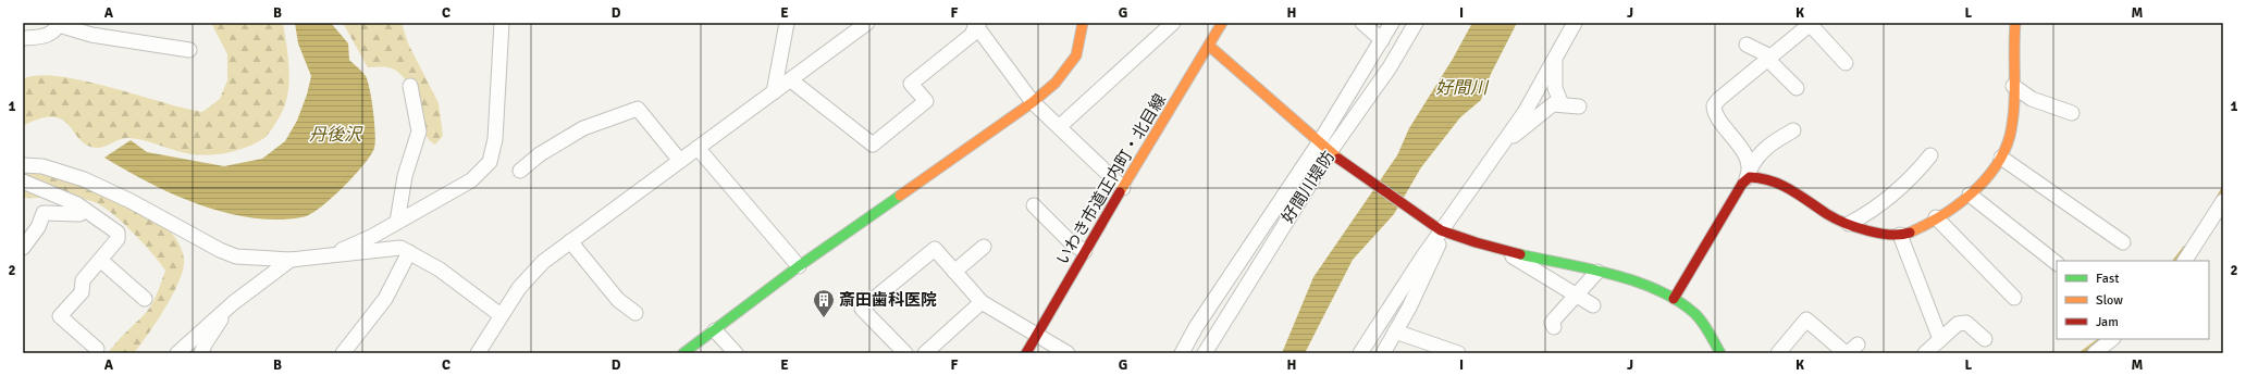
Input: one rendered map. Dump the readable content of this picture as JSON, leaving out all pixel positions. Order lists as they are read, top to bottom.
{
  "streets": {
    "street": ["いわき市道正内町・北目線", "好間川堤防"]
  },
  "water": ["好間川", "丹後沢"],
  "places": {
    "building": ["斎田歯科医院"]
  },
  "legend": ["Fast", "Slow", "Jam"],
  "grid": {
    "columns": [
      "A",
      "B",
      "C",
      "D",
      "E",
      "F",
      "G",
      "H",
      "I",
      "J",
      "K",
      "L",
      "M"
    ],
    "rows": ["1", "2"]
  }
}
